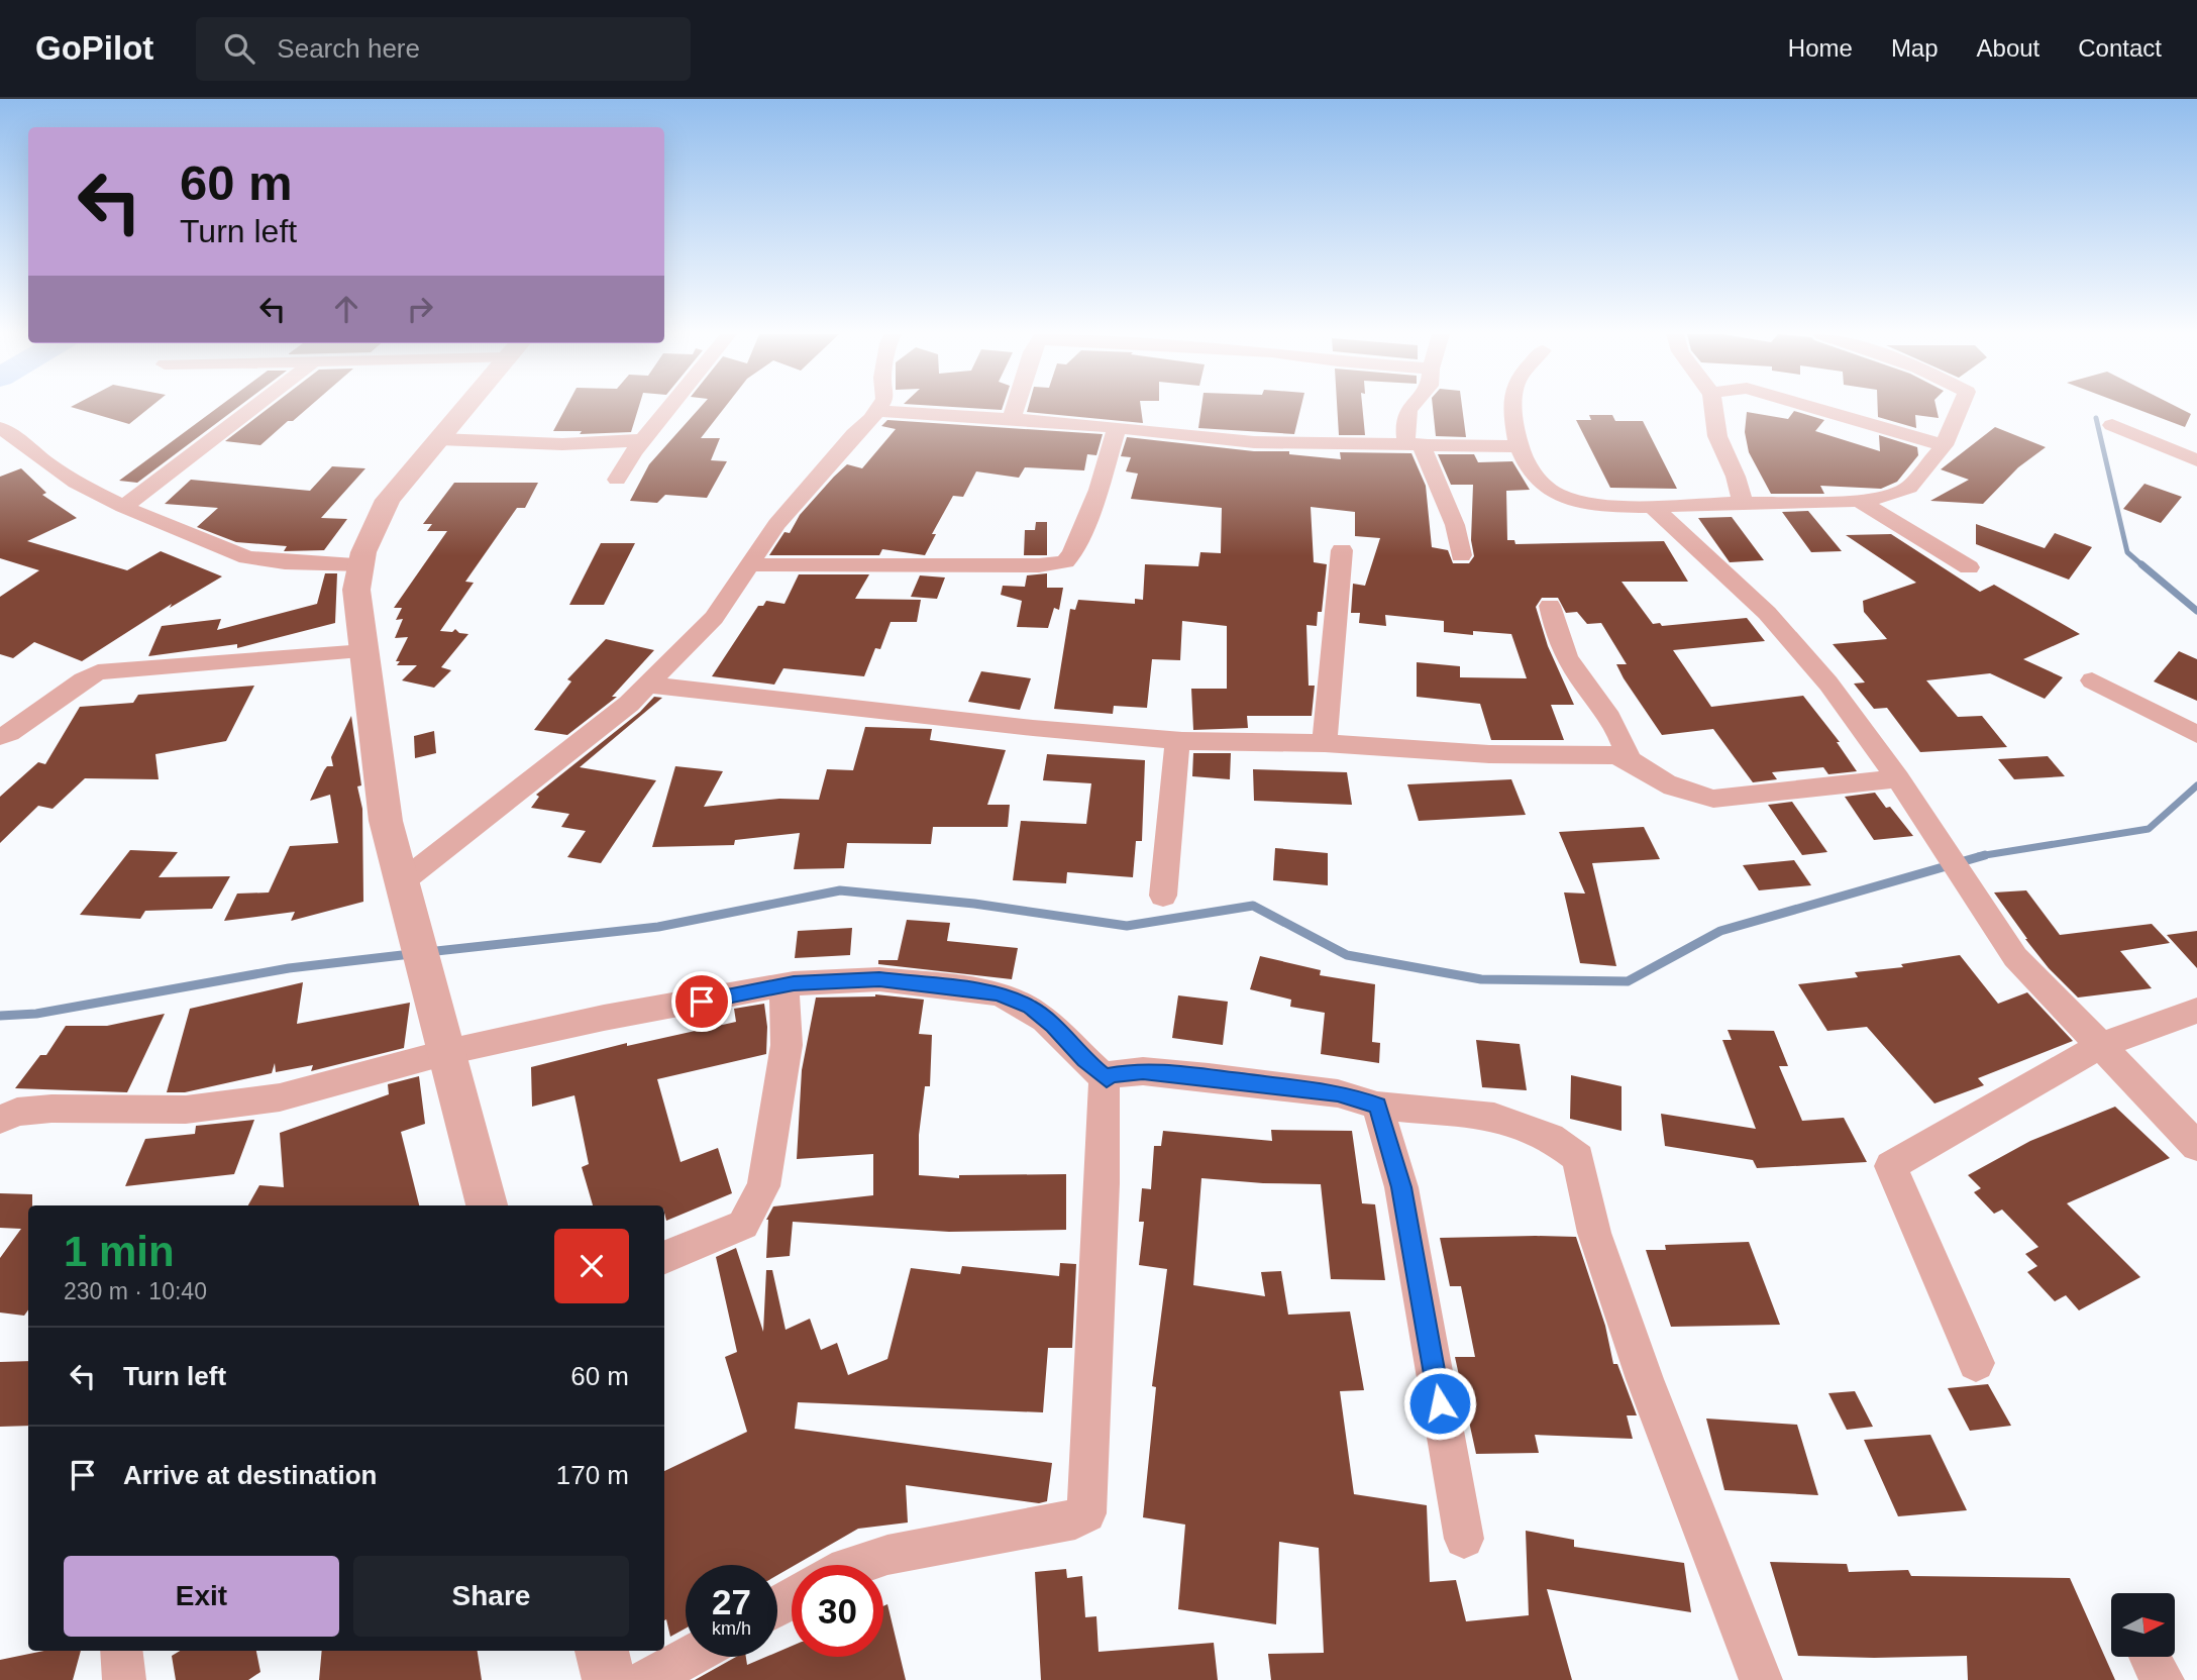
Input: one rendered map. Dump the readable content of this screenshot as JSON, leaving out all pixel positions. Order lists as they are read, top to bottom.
{
  "north": "right",
  "page": {
    "header": "GoPilot",
    "search": "Search here",
    "nav": [
      "Home",
      "Map",
      "About",
      "Contact"
    ],
    "turn": ["60 m", "Turn left"],
    "heading": ["1 min", "230 m · 10:40"],
    "list": [
      {
        "name": "Turn left",
        "value": "60 m"
      },
      {
        "name": "Arrive at destination",
        "value": "170 m"
      }
    ],
    "buttons": ["Exit", "Share"],
    "speed": "27 km/h",
    "limit": "30"
  }
}
